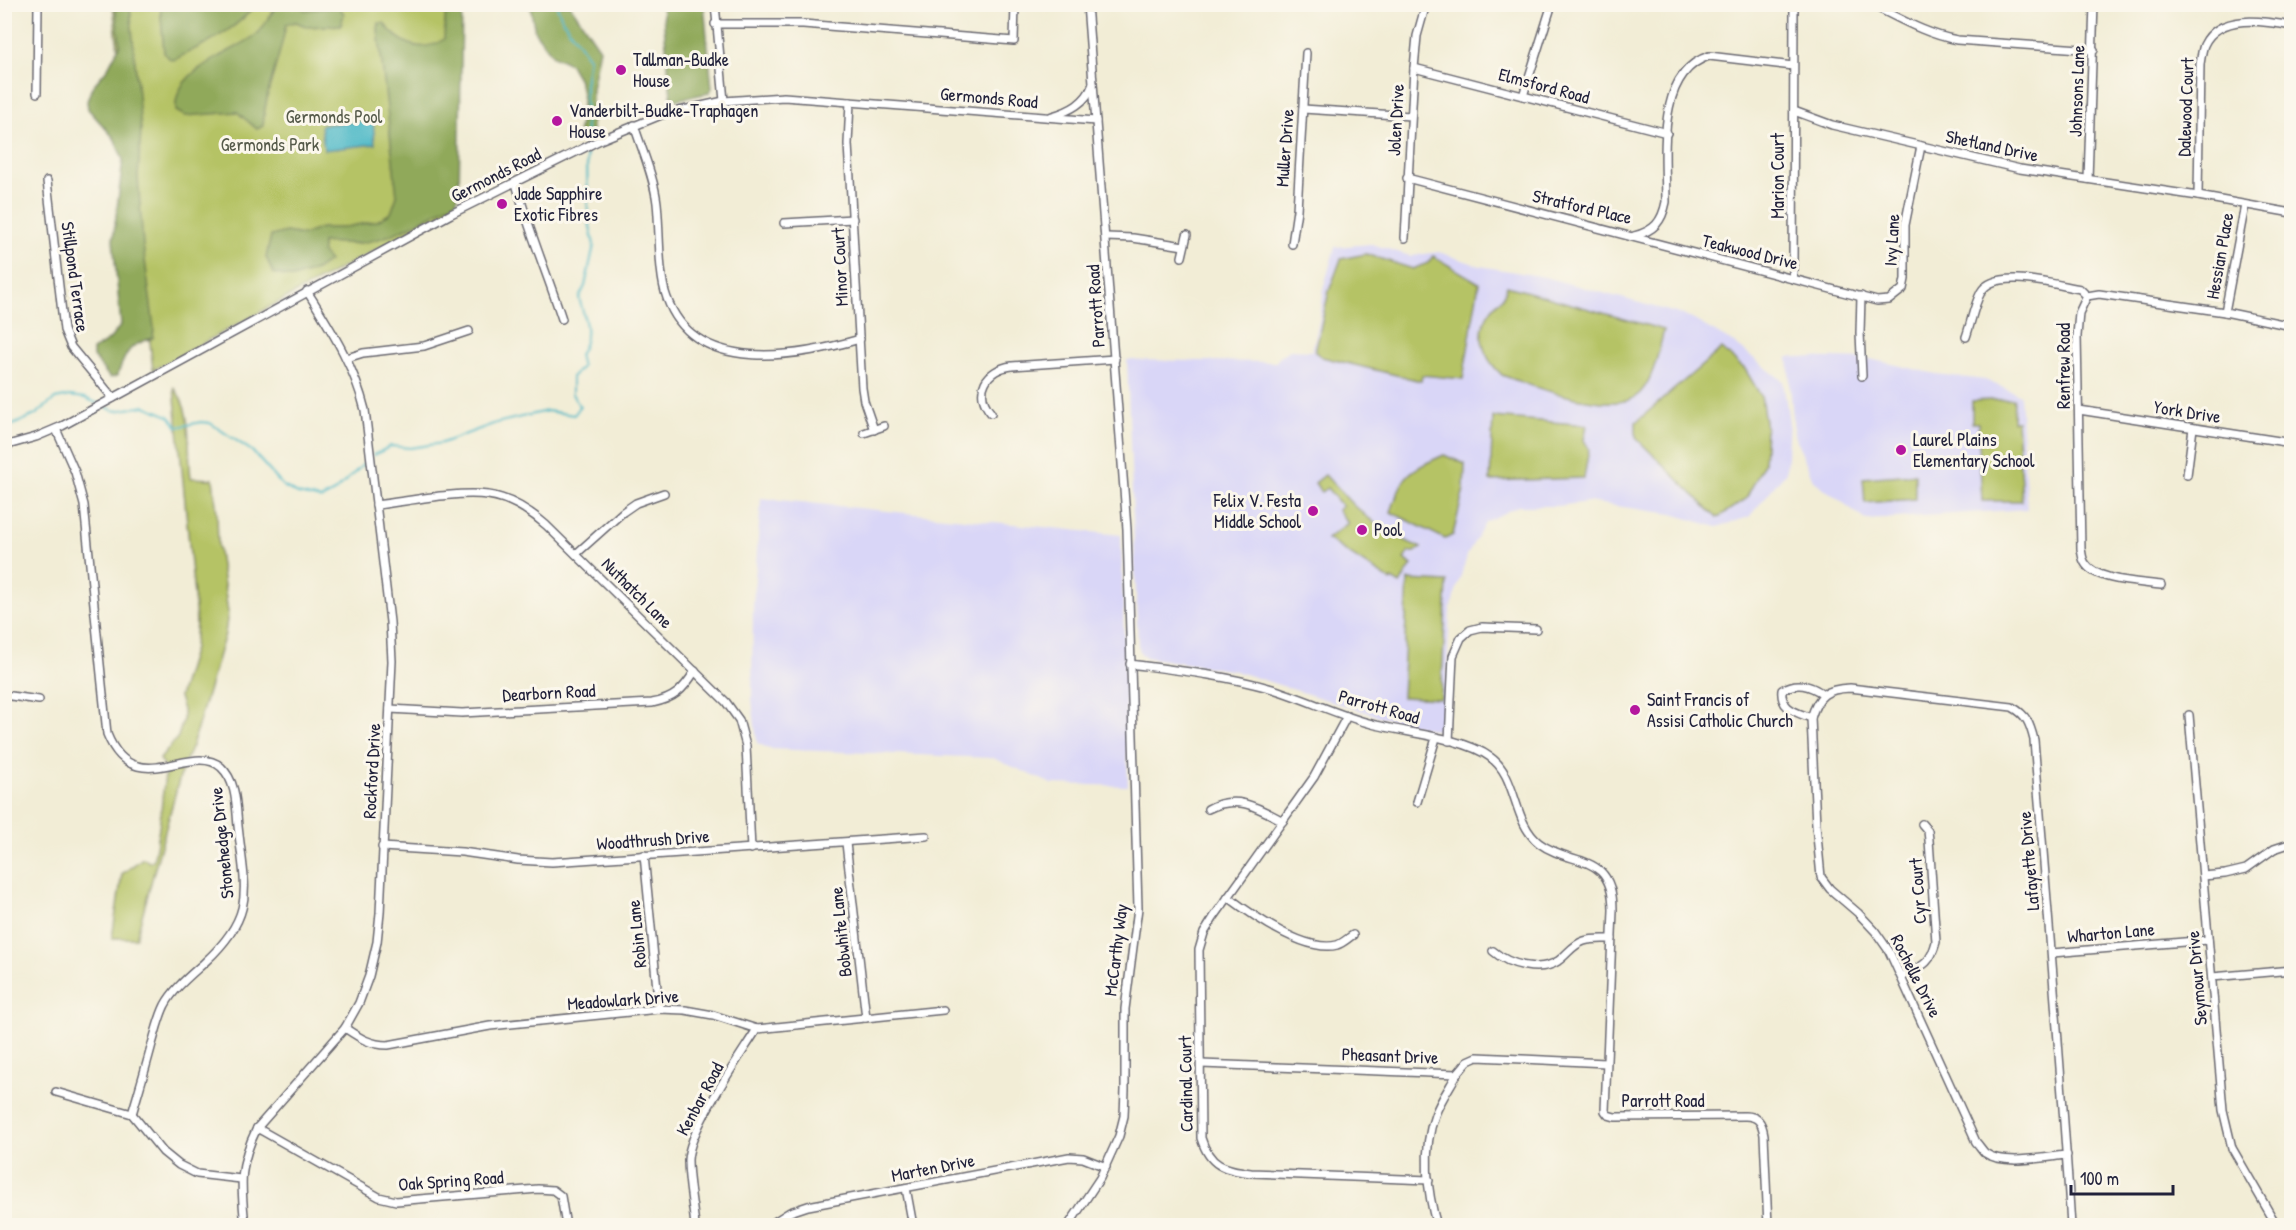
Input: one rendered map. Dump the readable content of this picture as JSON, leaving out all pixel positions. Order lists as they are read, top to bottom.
{
  "streets": {
    "street": [
      "Elmsford Road",
      "Johnsons Lane",
      "Germonds Road",
      "Dalewood Court",
      "Jolen Drive",
      "Shetland Drive",
      "Muller Drive",
      "Marion Court",
      "Stratford Place",
      "Ivy Lane",
      "Teakwood Drive",
      "Hessian Place",
      "Minor Court",
      "Stillpond Terrace",
      "Parrott Road",
      "Renfrew Road",
      "York Drive",
      "Nuthatch Lane",
      "Dearborn Road",
      "Rockford Drive",
      "Woodthrush Drive",
      "Stonehedge Drive",
      "Lafayette Drive",
      "Cyr Court",
      "Bobwhite Lane",
      "Wharton Lane",
      "Robin Lane",
      "McCarthy Way",
      "Rochelle Drive",
      "Seymour Drive",
      "Meadowlark Drive",
      "Pheasant Drive",
      "Cardinal Court",
      "Kenbar Road",
      "Marten Drive",
      "Oak Spring Road"
    ]
  },
  "crossings": [
    ["Elmsford Road", "Jolen Drive"],
    ["Elmsford Road", "Stratford Place"],
    ["Johnsons Lane", "Shetland Drive"],
    ["Germonds Road", "Minor Court"],
    ["Germonds Road", "Stillpond Terrace"],
    ["Germonds Road", "Parrott Road"],
    ["Germonds Road", "Rockford Drive"],
    ["Germonds Road", "Stonehedge Drive"],
    ["Dalewood Court", "Shetland Drive"],
    ["Jolen Drive", "Stratford Place"],
    ["Shetland Drive", "Marion Court"],
    ["Shetland Drive", "Ivy Lane"],
    ["Shetland Drive", "Hessian Place"],
    ["Marion Court", "Teakwood Drive"],
    ["Stratford Place", "Teakwood Drive"],
    ["Ivy Lane", "Teakwood Drive"],
    ["Parrott Road", "McCarthy Way"],
    ["Parrott Road", "Pheasant Drive"],
    ["Parrott Road", "Cardinal Court"],
    ["Renfrew Road", "York Drive"],
    ["Nuthatch Lane", "Dearborn Road"],
    ["Nuthatch Lane", "Rockford Drive"],
    ["Nuthatch Lane", "Woodthrush Drive"],
    ["Dearborn Road", "Rockford Drive"],
    ["Rockford Drive", "Woodthrush Drive"],
    ["Rockford Drive", "Meadowlark Drive"],
    ["Rockford Drive", "Oak Spring Road"],
    ["Woodthrush Drive", "Bobwhite Lane"],
    ["Woodthrush Drive", "Robin Lane"],
    ["Lafayette Drive", "Wharton Lane"],
    ["Lafayette Drive", "Rochelle Drive"],
    ["Cyr Court", "Rochelle Drive"],
    ["Bobwhite Lane", "Meadowlark Drive"],
    ["Wharton Lane", "Seymour Drive"],
    ["Robin Lane", "Meadowlark Drive"],
    ["McCarthy Way", "Marten Drive"],
    ["Meadowlark Drive", "Kenbar Road"],
    ["Pheasant Drive", "Cardinal Court"]
  ],
  "parks": ["Germonds Pool", "Germonds Park"],
  "places": [
    "Tallman-Budke House",
    "Vanderbilt-Budke-Traphagen House",
    "Jade Sapphire Exotic Fibres",
    "Laurel Plains Elementary School",
    "Felix V. Festa Middle School",
    "Pool",
    "Saint Francis of Assisi Catholic Church"
  ],
  "scale_bar": "100 m"
}
